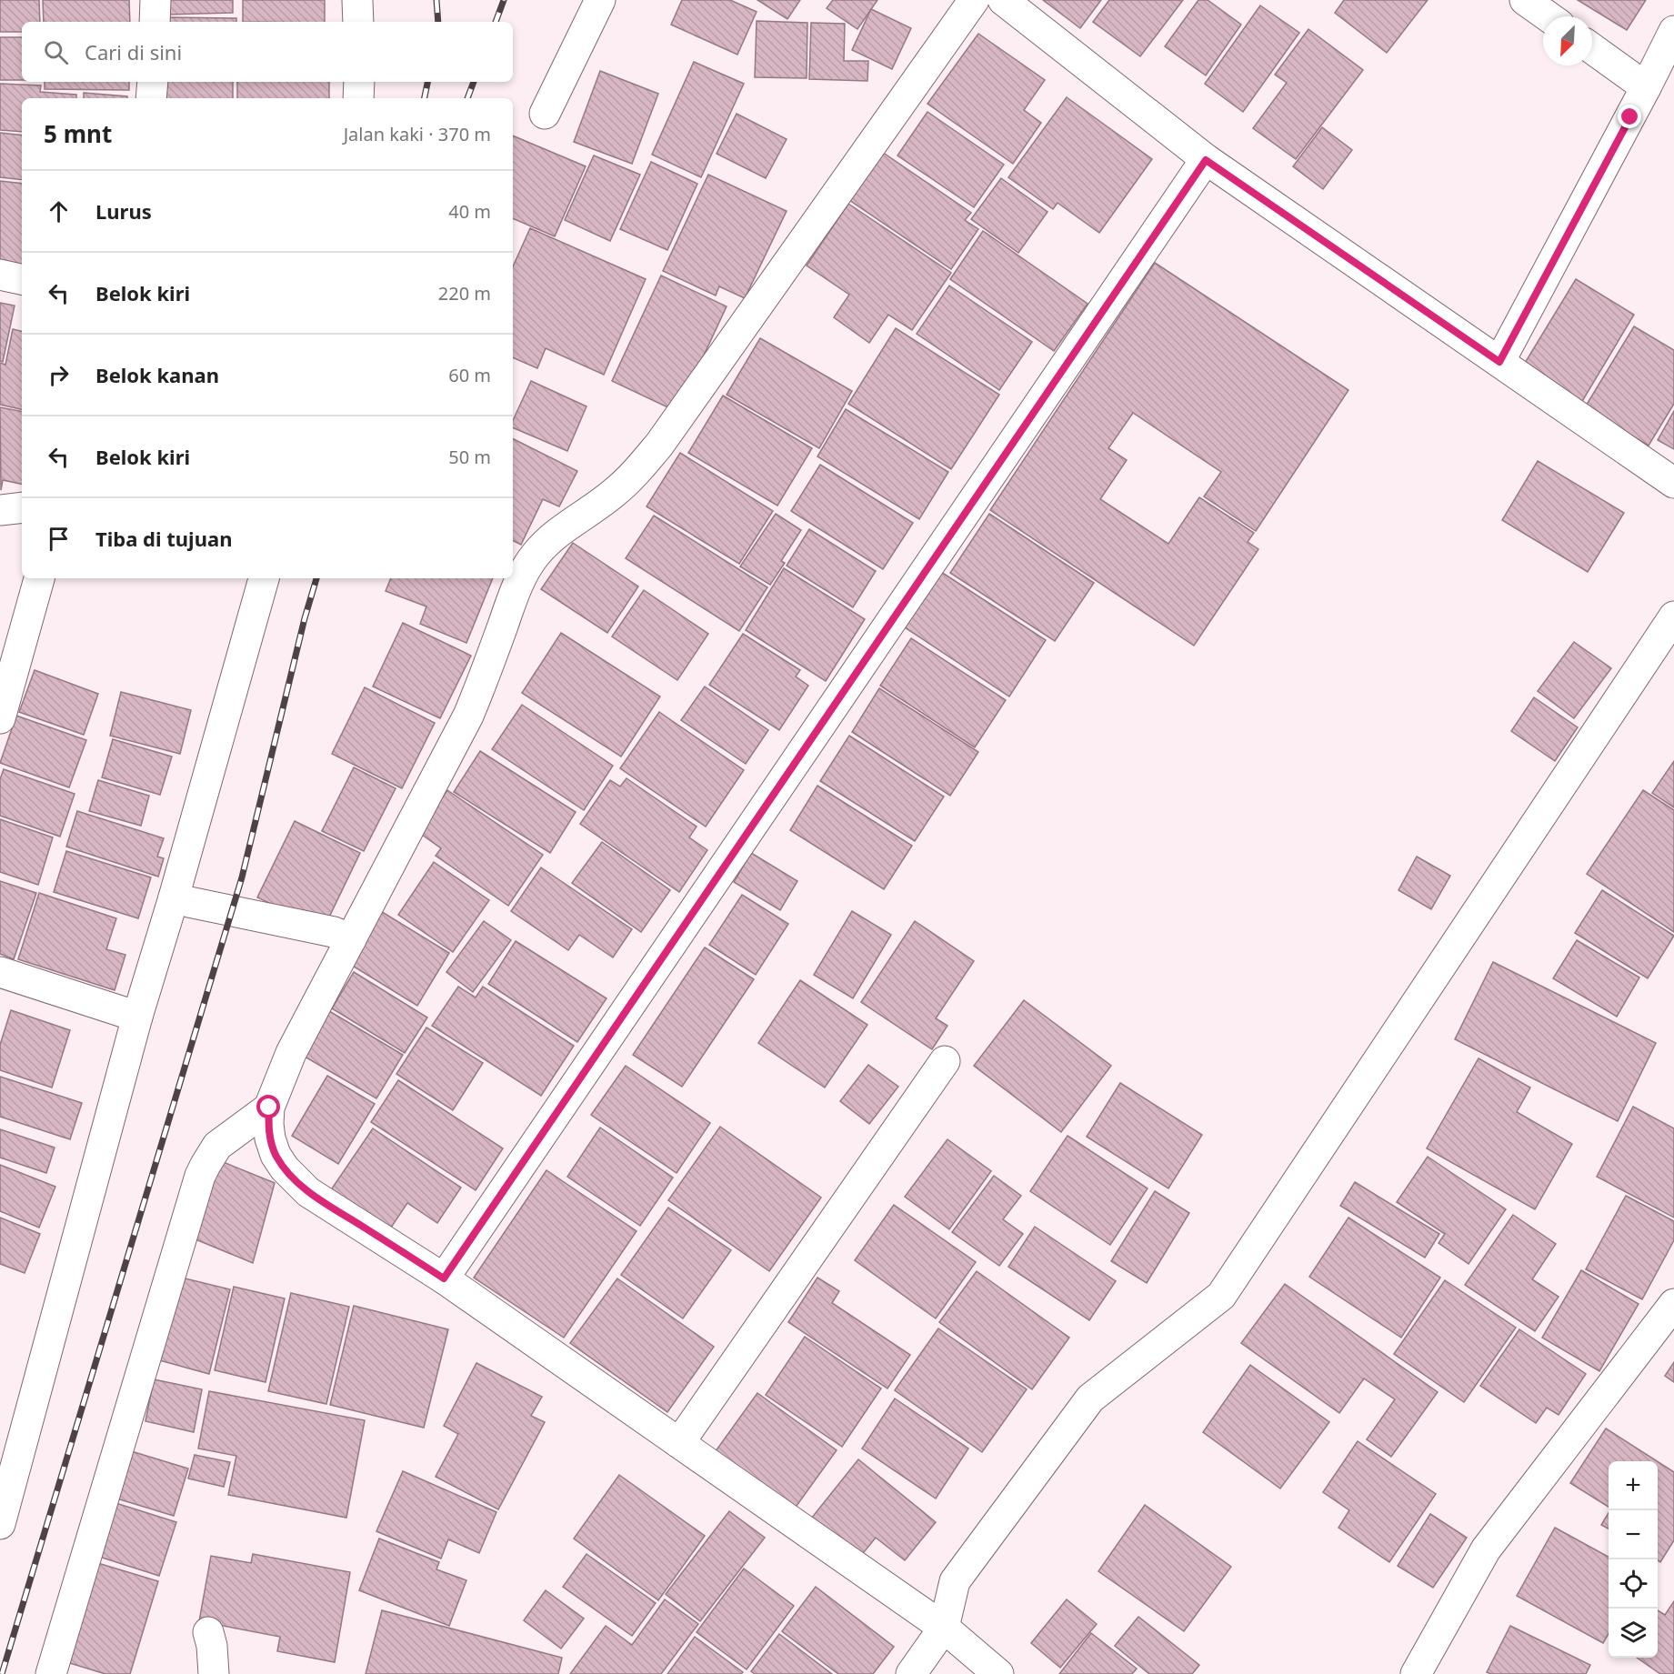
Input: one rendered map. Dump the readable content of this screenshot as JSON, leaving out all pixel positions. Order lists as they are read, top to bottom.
{
  "north": "bottom left",
  "page": {
    "search": "Cari di sini",
    "heading": ["5 mnt", "Jalan kaki · 370 m"],
    "list": [
      ["Lurus", "40 m"],
      ["Belok kiri", "220 m"],
      ["Belok kanan", "60 m"],
      ["Belok kiri", "50 m"],
      "Tiba di tujuan"
    ],
    "map_buttons": ["+", "−"]
  }
}
